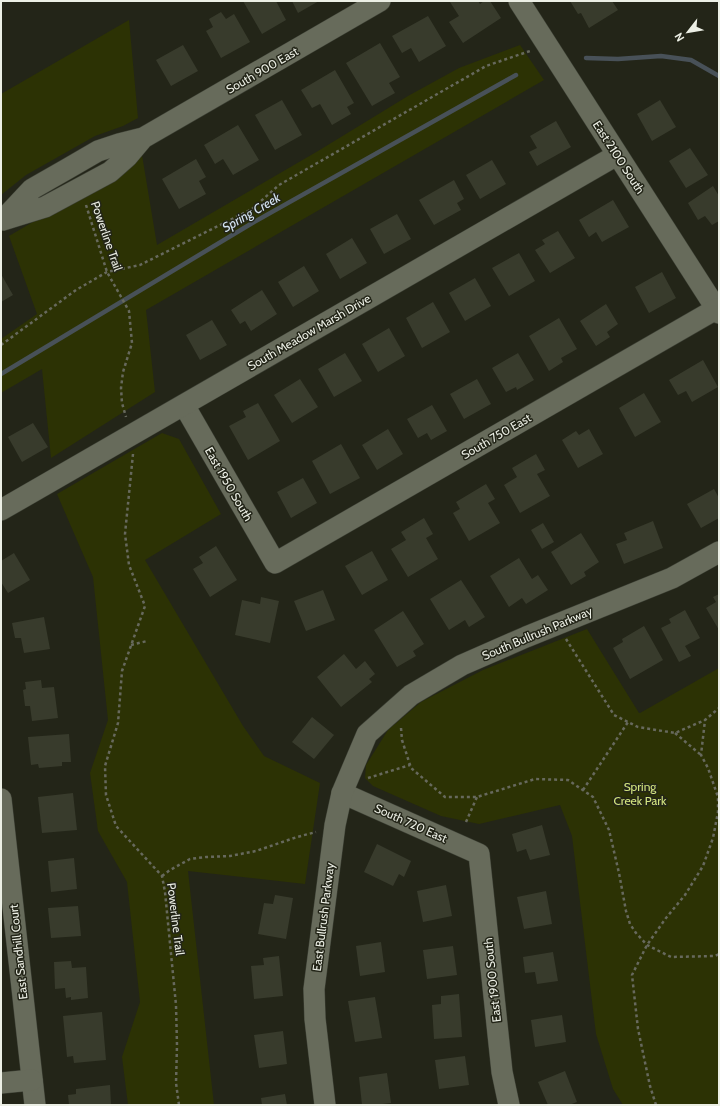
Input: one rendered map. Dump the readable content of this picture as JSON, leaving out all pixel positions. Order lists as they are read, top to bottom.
{
  "streets": {
    "street": [
      "South 900 East",
      "East 2100 South",
      "South Meadow Marsh Drive",
      "South 750 East",
      "East 1950 South",
      "South Bullrush Parkway",
      "South 720 East",
      "East Bullrush Parkway",
      "East Sandhill Court",
      "East 1900 South"
    ],
    "path": ["Powerline Trail"]
  },
  "crossings": [
    ["East 2100 South", "South Meadow Marsh Drive"],
    ["East 2100 South", "South 750 East"],
    ["South Meadow Marsh Drive", "East 1950 South"],
    ["South 750 East", "East 1950 South"],
    ["South Bullrush Parkway", "East Bullrush Parkway"],
    ["South 720 East", "East Bullrush Parkway"],
    ["South 720 East", "East 1900 South"]
  ],
  "water": ["Spring Creek"],
  "parks": ["Spring Creek Park"],
  "north": "bottom left"
}
